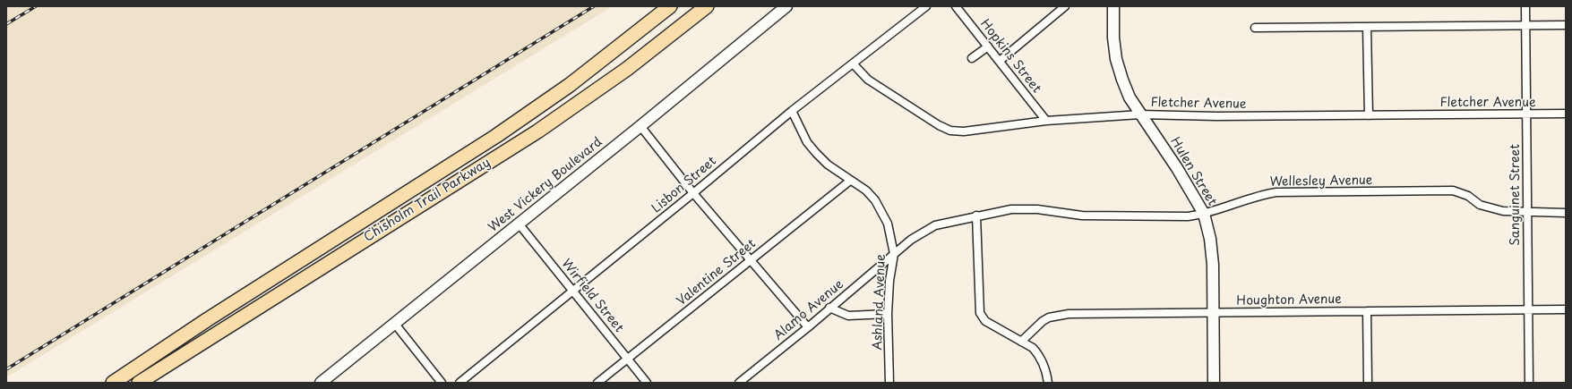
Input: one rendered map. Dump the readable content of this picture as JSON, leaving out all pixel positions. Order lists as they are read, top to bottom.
{
  "streets": {
    "highway": ["Chisholm Trail Parkway"],
    "main road": ["Hulen Street", "West Vickery Boulevard"],
    "street": [
      "Hopkins Street",
      "Fletcher Avenue",
      "Wellesley Avenue",
      "Lisbon Street",
      "Sanguinet Street",
      "Valentine Street",
      "Wirfield Street",
      "Houghton Avenue",
      "Ashland Avenue",
      "Alamo Avenue"
    ]
  },
  "crossings": [
    ["Hopkins Street", "Fletcher Avenue"],
    ["Fletcher Avenue", "Hulen Street"],
    ["Fletcher Avenue", "Lisbon Street"],
    ["Fletcher Avenue", "Sanguinet Street"],
    ["Hulen Street", "Wellesley Avenue"],
    ["Hulen Street", "Houghton Avenue"],
    ["Wellesley Avenue", "Sanguinet Street"],
    ["Wellesley Avenue", "Ashland Avenue"],
    ["Wellesley Avenue", "Alamo Avenue"],
    ["West Vickery Boulevard", "Wirfield Street"],
    ["Lisbon Street", "Wirfield Street"],
    ["Lisbon Street", "Ashland Avenue"],
    ["Sanguinet Street", "Houghton Avenue"],
    ["Valentine Street", "Wirfield Street"],
    ["Valentine Street", "Ashland Avenue"],
    ["Ashland Avenue", "Alamo Avenue"]
  ]
}
